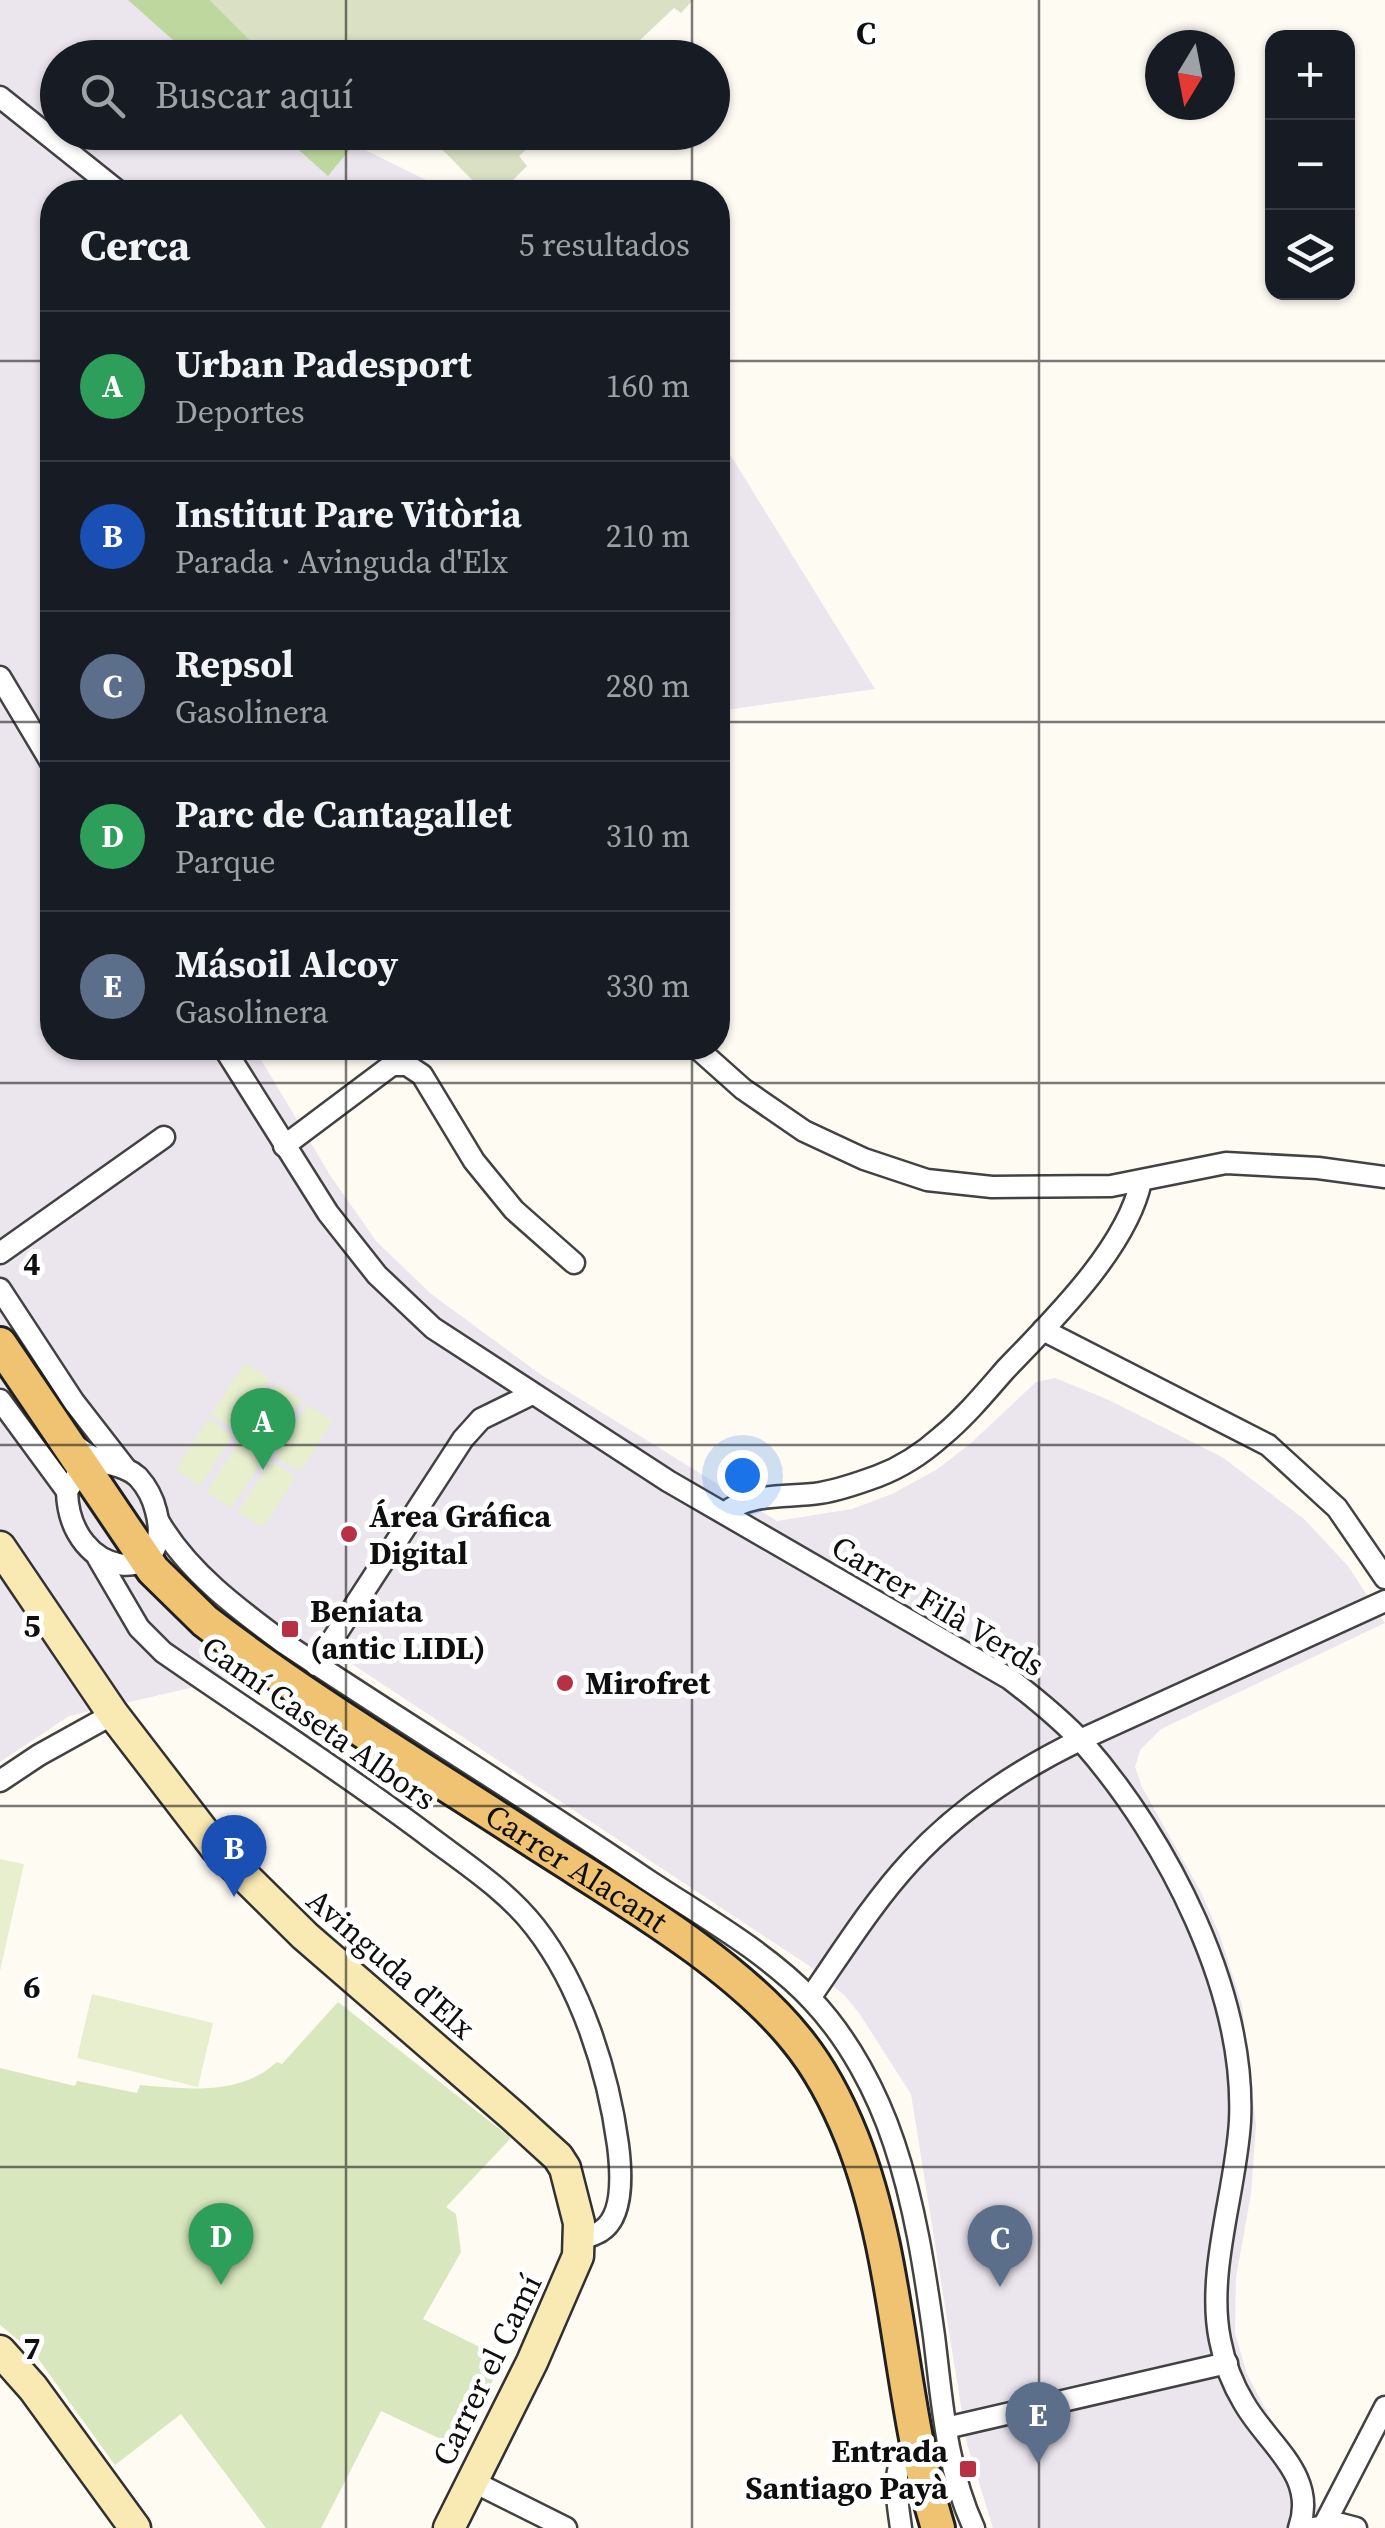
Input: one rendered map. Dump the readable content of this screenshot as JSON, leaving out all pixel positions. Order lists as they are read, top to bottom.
{
  "streets": {
    "main road": ["Carrer Alacant"],
    "street": [
      "Carrer Filà Verds",
      "Camí Caseta Albors",
      "Avinguda d'Elx",
      "Carrer el Camí"
    ]
  },
  "crossings": [
    ["Camí Caseta Albors", "Avinguda d'Elx"],
    ["Camí Caseta Albors", "Carrer el Camí"],
    ["Avinguda d'Elx", "Carrer el Camí"]
  ],
  "places": {
    "other": ["Área Gráfica Digital", "Mirofret"],
    "transit": ["Beniata (antic LIDL)", "Entrada Santiago Payà"]
  },
  "north": "bottom",
  "page": {
    "map_buttons": ["+", "−"],
    "search": "Buscar aquí",
    "heading": ["Cerca", "5 resultados"],
    "list": [
      {
        "mark": "A",
        "name": "Urban Padesport",
        "note": "Deportes",
        "value": "160 m"
      },
      {
        "mark": "B",
        "name": "Institut Pare Vitòria",
        "note": "Parada · Avinguda d'Elx",
        "value": "210 m"
      },
      {
        "mark": "C",
        "name": "Repsol",
        "note": "Gasolinera",
        "value": "280 m"
      },
      {
        "mark": "D",
        "name": "Parc de Cantagallet",
        "note": "Parque",
        "value": "310 m"
      },
      {
        "mark": "E",
        "name": "Másoil Alcoy",
        "note": "Gasolinera",
        "value": "330 m"
      }
    ],
    "pins": [
      "A",
      "B",
      "D",
      "C",
      "E"
    ]
  },
  "grid": {
    "columns": ["C"],
    "rows": [
      "4",
      "5",
      "6",
      "7"
    ]
  }
}
